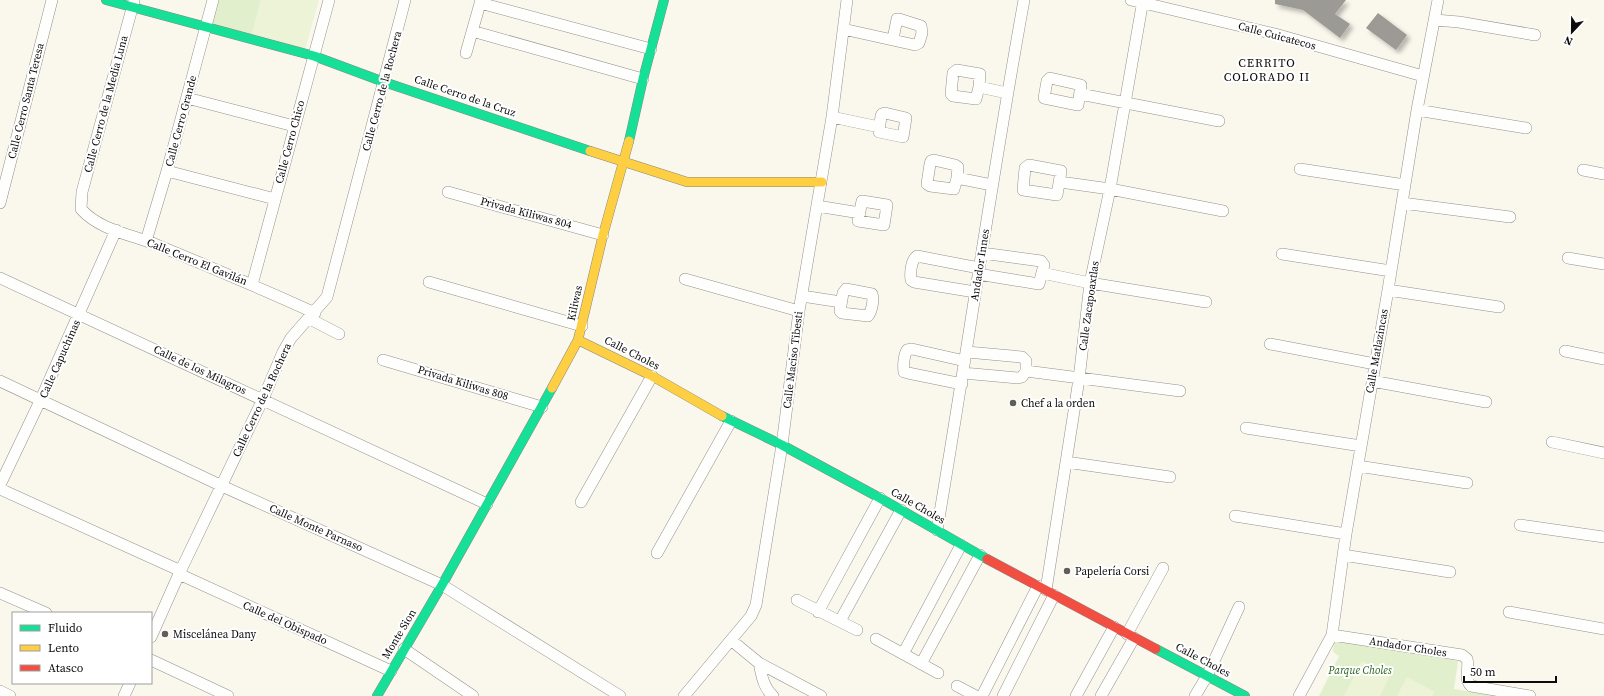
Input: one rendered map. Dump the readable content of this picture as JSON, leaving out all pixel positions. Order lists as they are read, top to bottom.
{
  "streets": {
    "street": [
      "Calle Cuicatecos",
      "Calle Cerro de la Rochera",
      "Calle Cerro de la Cruz",
      "Calle Cerro Santa Teresa",
      "Calle Cerro de la Media Luna",
      "Calle Cerro Grande",
      "Calle Cerro Chico",
      "Privada Kiliwas 804",
      "Calle Cerro El Gavilán",
      "Andador Innes",
      "Kiliwas",
      "Calle Zacapoaxtlas",
      "Calle Matlazincas",
      "Calle Choles",
      "Calle Capuchinas",
      "Calle Maciso Tibesti",
      "Calle de los Milagros",
      "Privada Kiliwas 808",
      "Calle Monte Parnaso",
      "Calle del Obispado",
      "Monte Sion",
      "Andador Choles"
    ]
  },
  "crossings": [
    ["Calle Cuicatecos", "Calle Zacapoaxtlas"],
    ["Calle Cuicatecos", "Calle Matlazincas"],
    ["Calle Cerro de la Rochera", "Calle Cerro de la Cruz"],
    ["Calle Cerro de la Rochera", "Calle Cerro El Gavilán"],
    ["Calle Cerro de la Rochera", "Calle de los Milagros"],
    ["Calle Cerro de la Rochera", "Calle Monte Parnaso"],
    ["Calle Cerro de la Rochera", "Calle del Obispado"],
    ["Calle Cerro de la Cruz", "Calle Cerro de la Media Luna"],
    ["Calle Cerro de la Cruz", "Calle Cerro Grande"],
    ["Calle Cerro de la Cruz", "Calle Cerro Chico"],
    ["Calle Cerro de la Cruz", "Kiliwas"],
    ["Calle Cerro de la Cruz", "Calle Maciso Tibesti"],
    ["Calle Cerro de la Media Luna", "Calle Cerro El Gavilán"],
    ["Calle Cerro Grande", "Calle Cerro El Gavilán"],
    ["Calle Cerro Chico", "Calle Cerro El Gavilán"],
    ["Privada Kiliwas 804", "Kiliwas"],
    ["Calle Cerro El Gavilán", "Calle Capuchinas"],
    ["Andador Innes", "Calle Choles"],
    ["Kiliwas", "Calle Choles"],
    ["Kiliwas", "Calle de los Milagros"],
    ["Kiliwas", "Privada Kiliwas 808"],
    ["Kiliwas", "Calle Monte Parnaso"],
    ["Kiliwas", "Monte Sion"],
    ["Calle Zacapoaxtlas", "Calle Choles"],
    ["Calle Matlazincas", "Andador Choles"],
    ["Calle Choles", "Calle Maciso Tibesti"],
    ["Calle Capuchinas", "Calle de los Milagros"],
    ["Calle Capuchinas", "Calle Monte Parnaso"],
    ["Calle Monte Parnaso", "Monte Sion"],
    ["Calle del Obispado", "Monte Sion"]
  ],
  "districts": ["CERRITO COLORADO II"],
  "parks": ["Parque Choles"],
  "places": ["Chef a la orden", "Papelería Corsi", "Miscelánea Dany"],
  "legend": ["Fluido", "Lento", "Atasco"],
  "scale_bar": "50 m",
  "north": "bottom"
}
